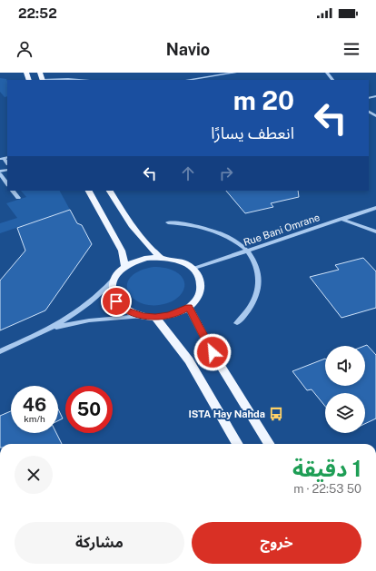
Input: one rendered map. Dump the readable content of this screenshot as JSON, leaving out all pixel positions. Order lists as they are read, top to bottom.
{
  "streets": {
    "street": ["Rue Bani Omrane"]
  },
  "places": {
    "bus stop": ["ISTA Hay Nahda"]
  },
  "page": {
    "status": "22:52",
    "header": "Navio",
    "turn": ["20 m", "انعطف يسارًا"],
    "speed": "46 km/h",
    "limit": "50",
    "heading": ["1 دقيقة", "50 m · 22:53"],
    "buttons": ["خروج", "مشاركة"]
  }
}
